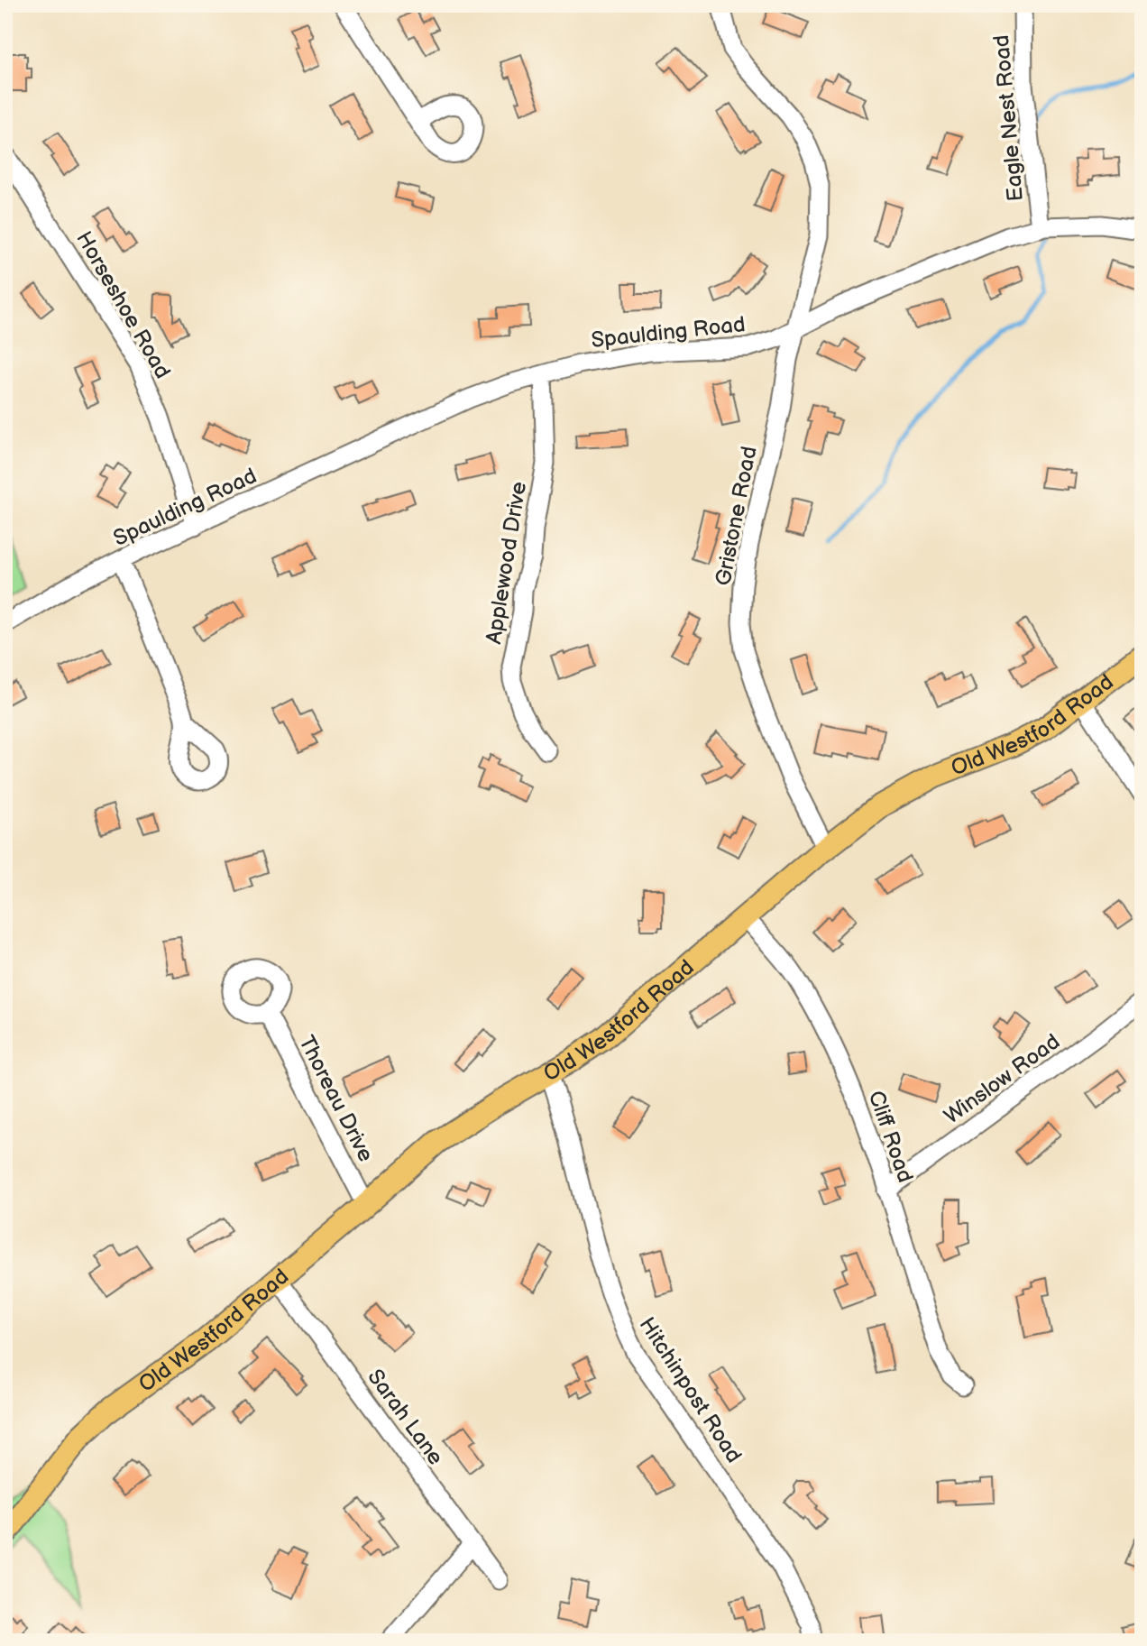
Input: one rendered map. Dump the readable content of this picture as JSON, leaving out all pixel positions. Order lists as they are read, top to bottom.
{
  "streets": {
    "main road": ["Old Westford Road"],
    "street": [
      "Eagle Nest Road",
      "Horseshoe Road",
      "Spaulding Road",
      "Gristone Road",
      "Applewood Drive",
      "Winslow Road",
      "Thoreau Drive",
      "Cliff Road",
      "Hitchinpost Road",
      "Sarah Lane"
    ]
  },
  "crossings": [
    ["Eagle Nest Road", "Spaulding Road"],
    ["Horseshoe Road", "Spaulding Road"],
    ["Spaulding Road", "Gristone Road"],
    ["Spaulding Road", "Applewood Drive"],
    ["Gristone Road", "Old Westford Road"],
    ["Old Westford Road", "Thoreau Drive"],
    ["Old Westford Road", "Cliff Road"],
    ["Old Westford Road", "Hitchinpost Road"],
    ["Old Westford Road", "Sarah Lane"],
    ["Winslow Road", "Cliff Road"]
  ]
}
